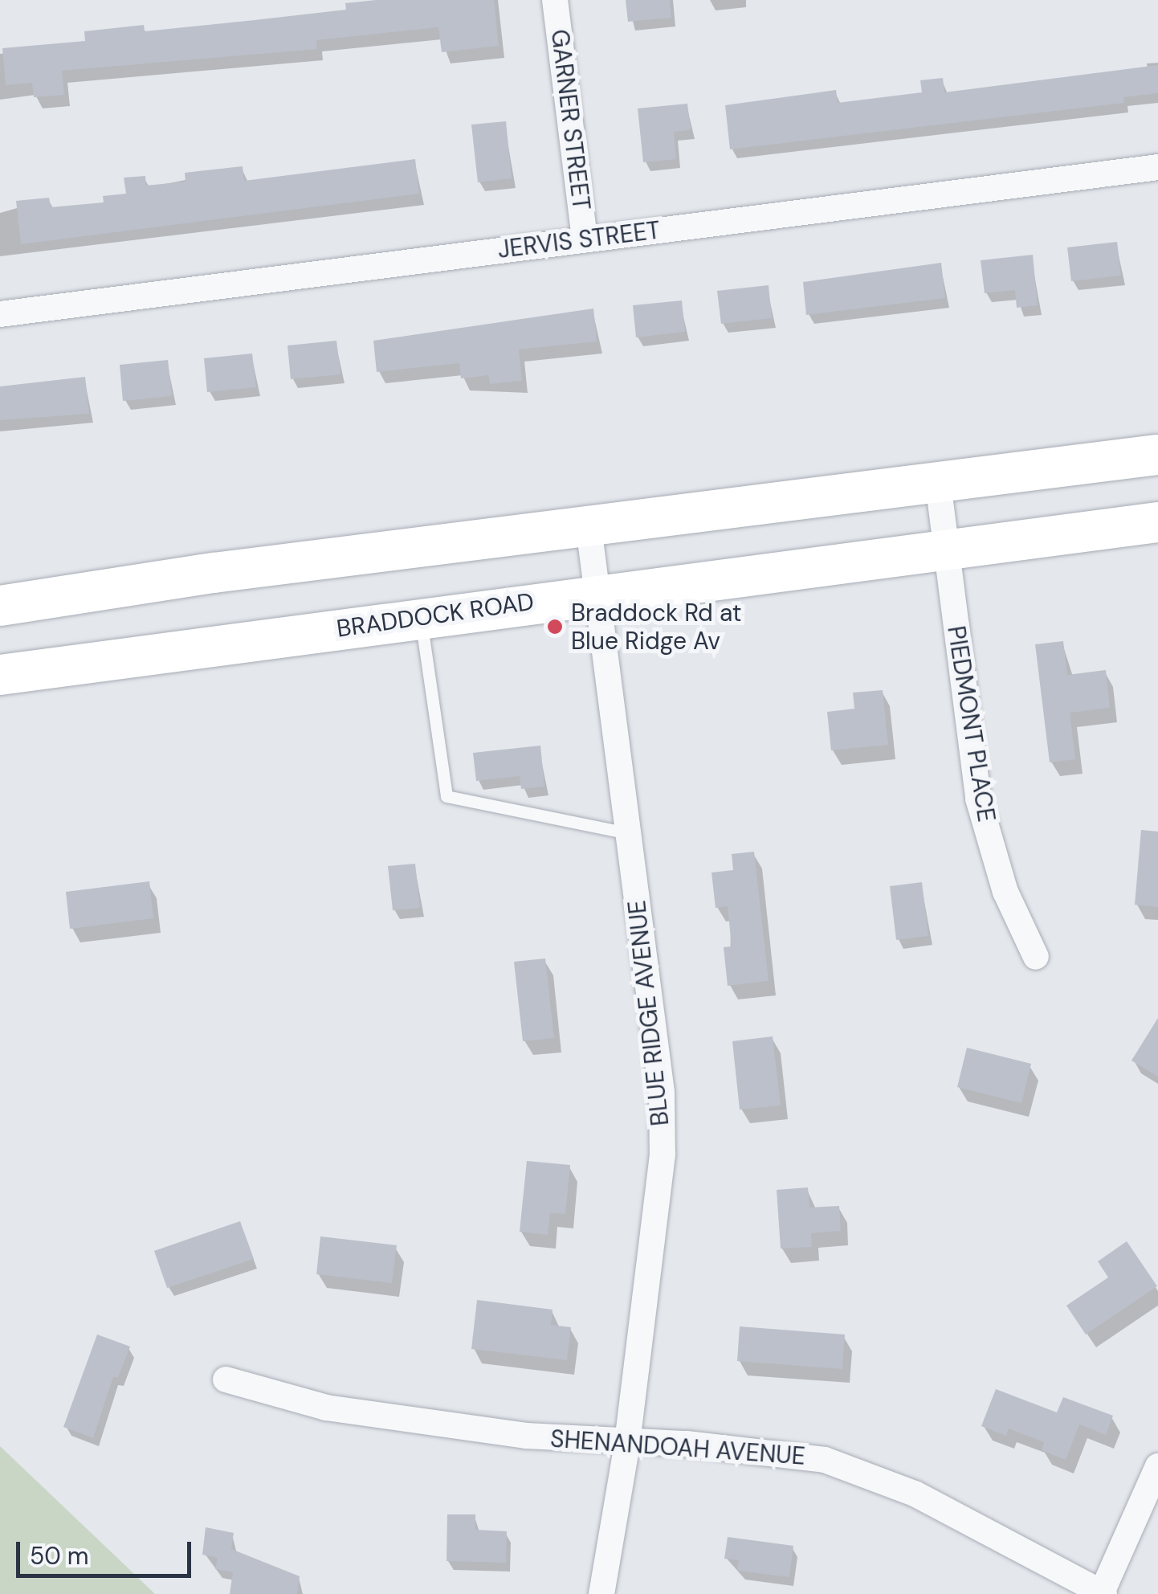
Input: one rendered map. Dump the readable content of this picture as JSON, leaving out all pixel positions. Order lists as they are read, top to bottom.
{
  "streets": {
    "main road": ["BRADDOCK ROAD"],
    "street": [
      "GARNER STREET",
      "JERVIS STREET",
      "PIEDMONT PLACE",
      "BLUE RIDGE AVENUE",
      "SHENANDOAH AVENUE"
    ]
  },
  "crossings": [
    ["GARNER STREET", "JERVIS STREET"],
    ["BRADDOCK ROAD", "PIEDMONT PLACE"],
    ["BRADDOCK ROAD", "BLUE RIDGE AVENUE"],
    ["BLUE RIDGE AVENUE", "SHENANDOAH AVENUE"]
  ],
  "places": ["Braddock Rd at Blue Ridge Av"],
  "scale_bar": "50 m"
}
